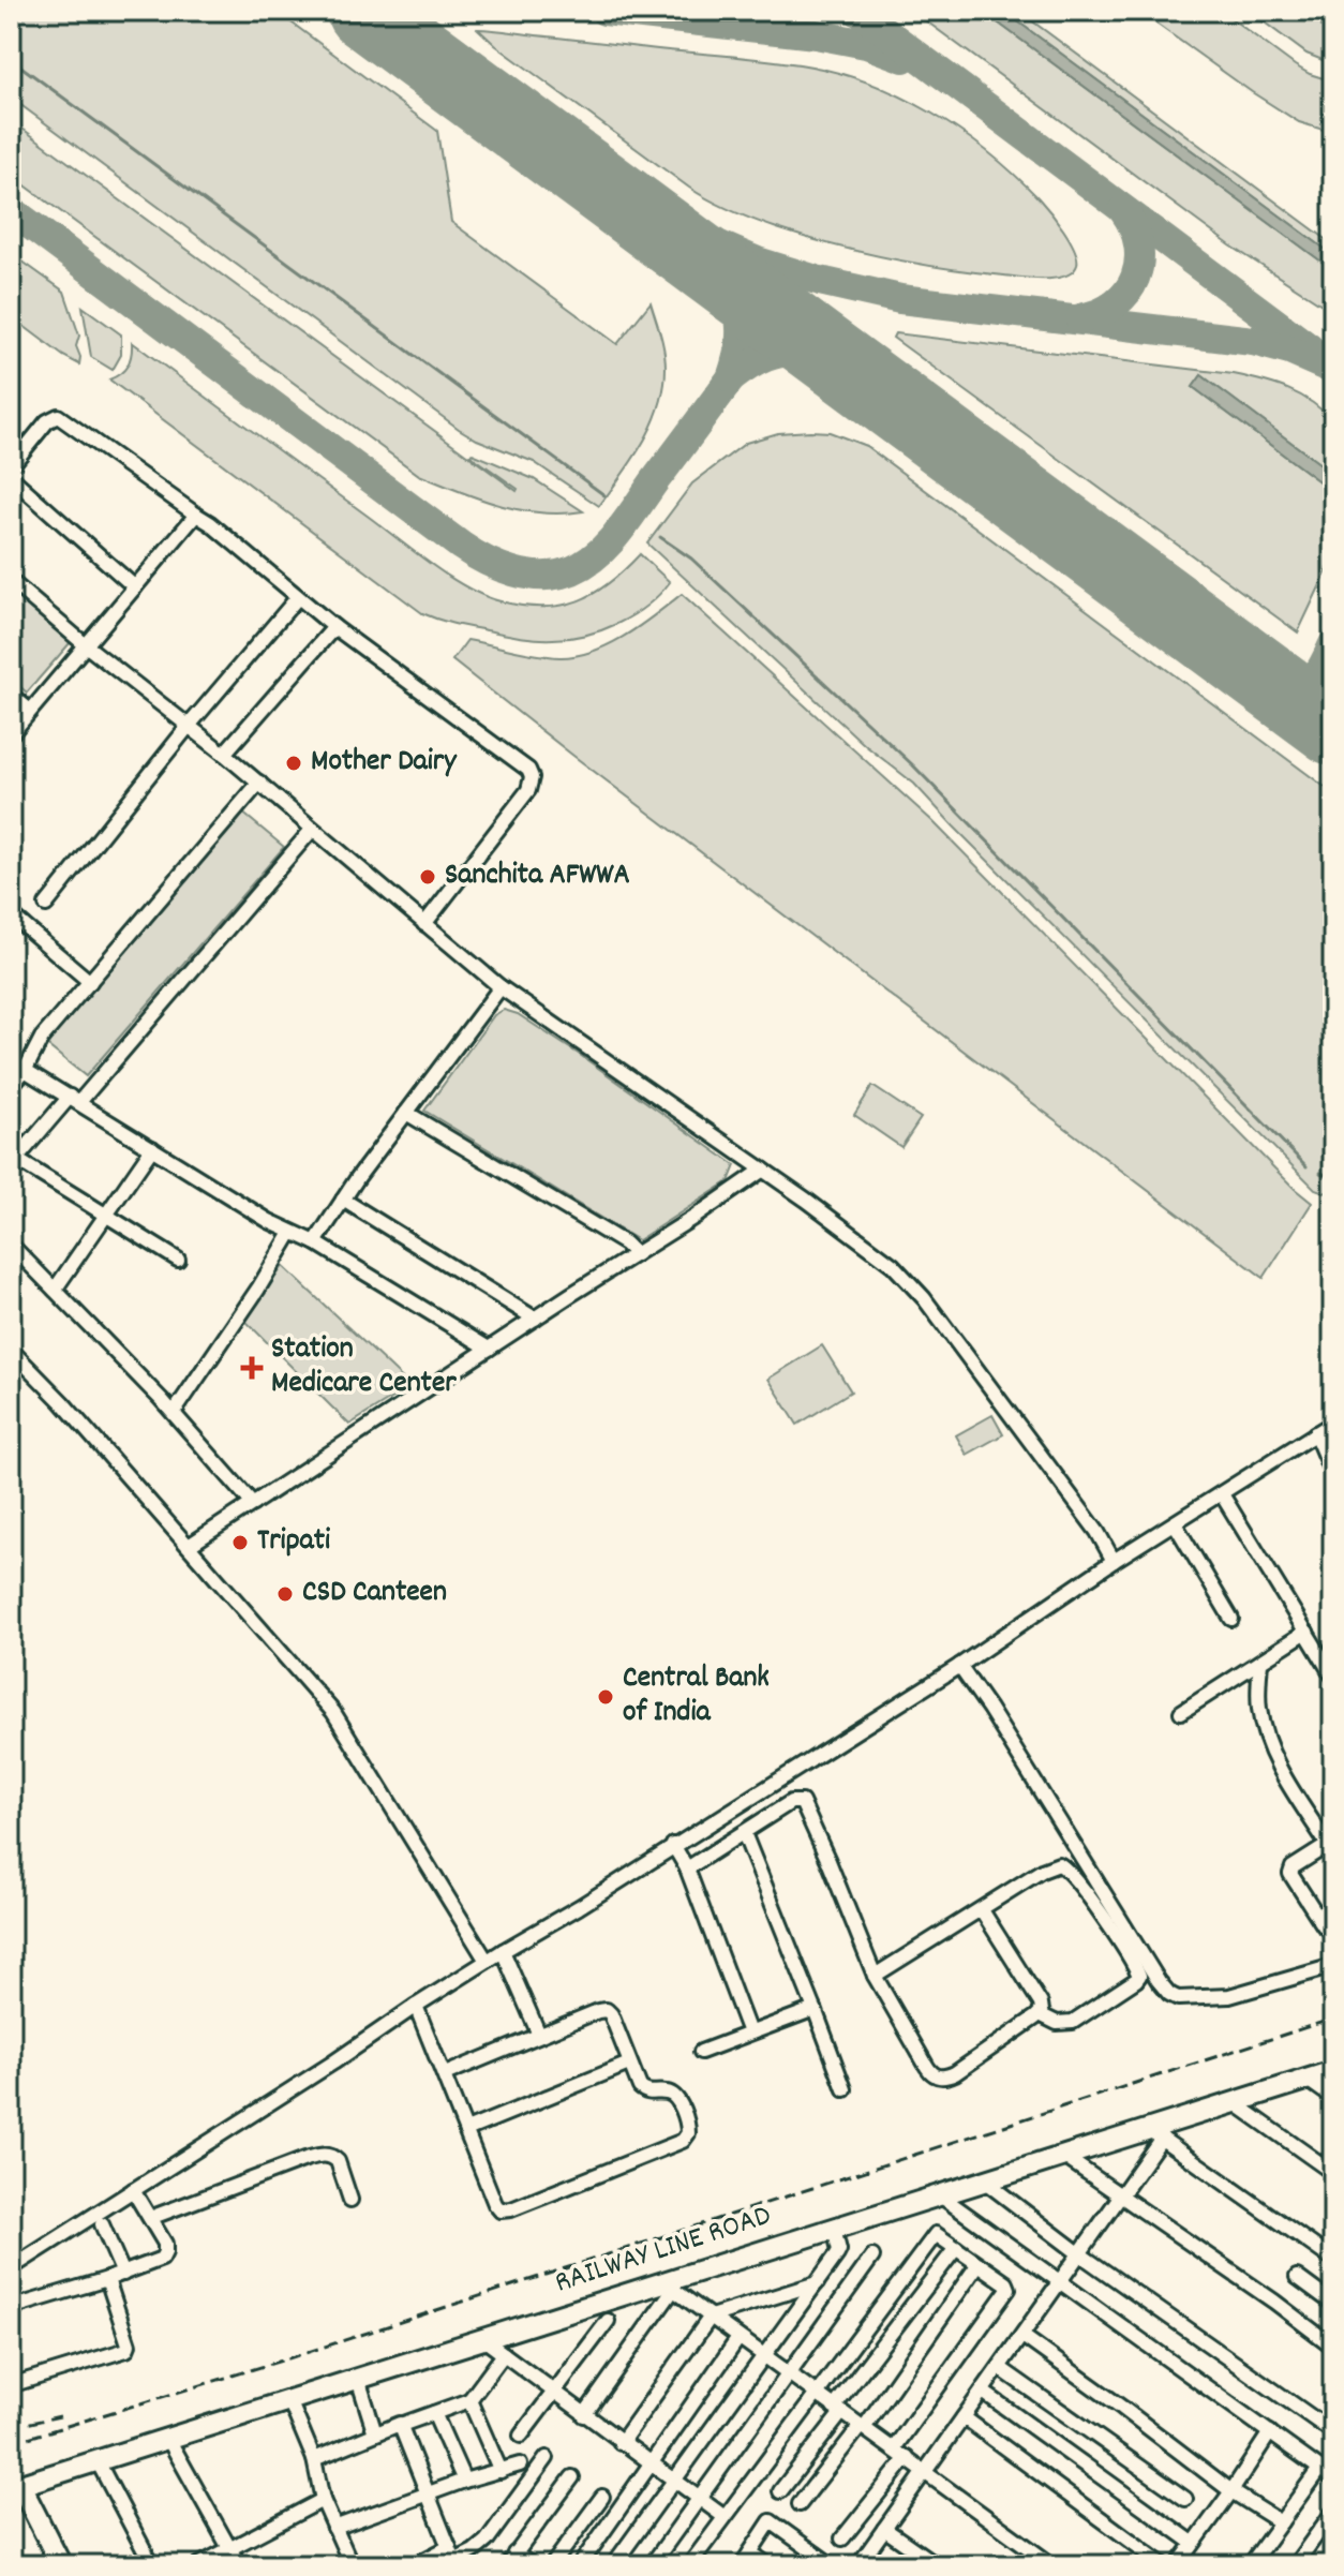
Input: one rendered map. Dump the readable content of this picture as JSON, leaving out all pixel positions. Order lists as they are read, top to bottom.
{
  "streets": {
    "street": ["RAILWAY LINE ROAD"]
  },
  "places": {
    "other": [
      "Mother Dairy",
      "Sanchita AFWWA",
      "Tripati",
      "CSD Canteen",
      "Central Bank of India"
    ],
    "health": ["Station Medicare Center"]
  }
}
